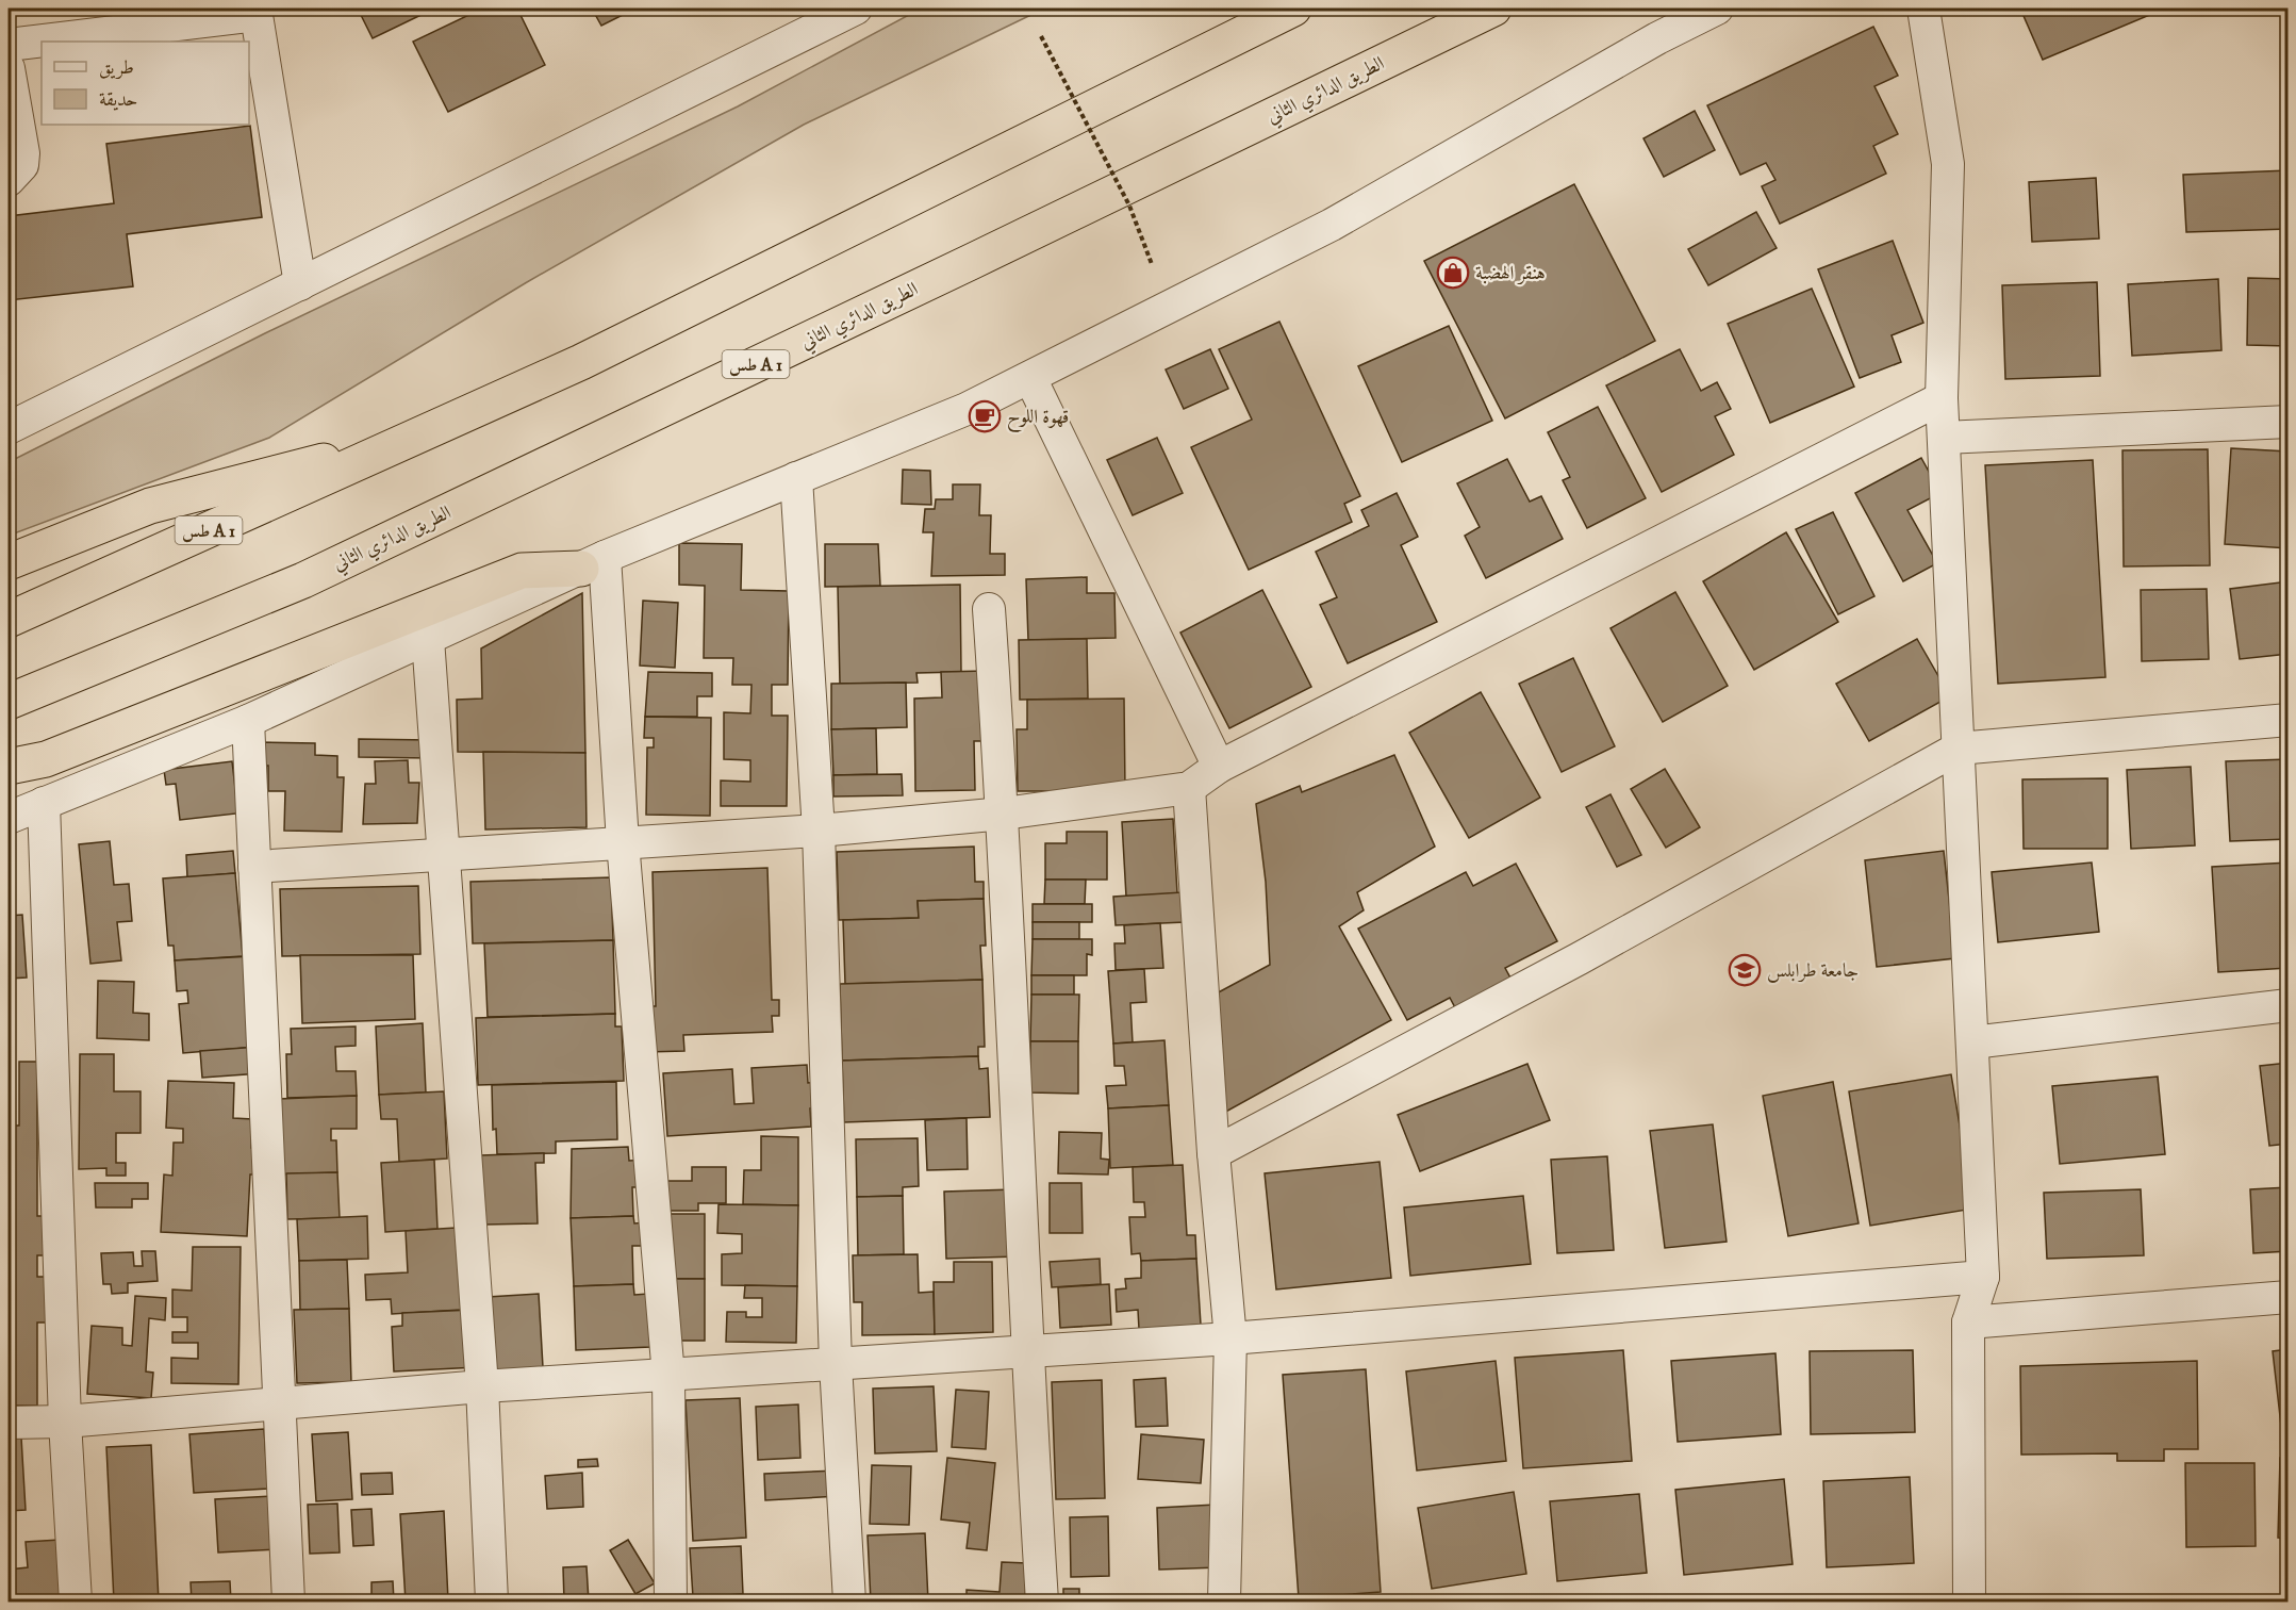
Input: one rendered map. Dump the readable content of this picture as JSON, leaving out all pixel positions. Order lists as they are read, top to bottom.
{
  "streets": {
    "highway": ["الطريق الدائري الثاني", "طس A 1"]
  },
  "places": {
    "shop": ["هنقر الهضبة"],
    "cafe": ["قهوة اللوح"],
    "school or university": ["جامعة طرابلس"]
  },
  "legend": ["طريق", "حديقة"]
}
